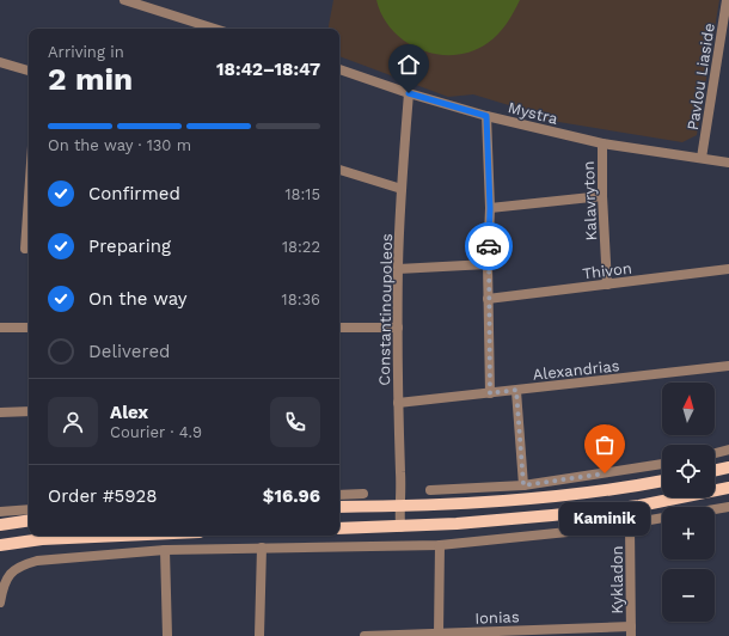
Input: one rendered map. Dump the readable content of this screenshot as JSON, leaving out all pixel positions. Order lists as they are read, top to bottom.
{
  "streets": {
    "street": [
      "Pavlou Liaside",
      "Mystra",
      "Kalavryton",
      "Thivon",
      "Constantinoupoleos",
      "Alexandrias",
      "Kykladon",
      "Ionias"
    ]
  },
  "crossings": [
    ["Pavlou Liaside", "Mystra"],
    ["Mystra", "Kalavryton"],
    ["Mystra", "Constantinoupoleos"],
    ["Kalavryton", "Thivon"],
    ["Constantinoupoleos", "Alexandrias"],
    ["Kykladon", "Ionias"]
  ],
  "places": ["Kaminik"],
  "north": "top",
  "page": {
    "heading": ["2 min", "Arriving in", "18:42–18:47"],
    "panel": [
      "Alex",
      "Courier · 4.9",
      "Order #5928",
      "$16.96"
    ],
    "bar": "On the way · 130 m",
    "list": [
      ["Confirmed", "18:15"],
      ["Preparing", "18:22"],
      ["On the way", "18:36"],
      "Delivered"
    ],
    "map_buttons": ["+", "−"],
    "bubble": "Kaminik"
  }
}
